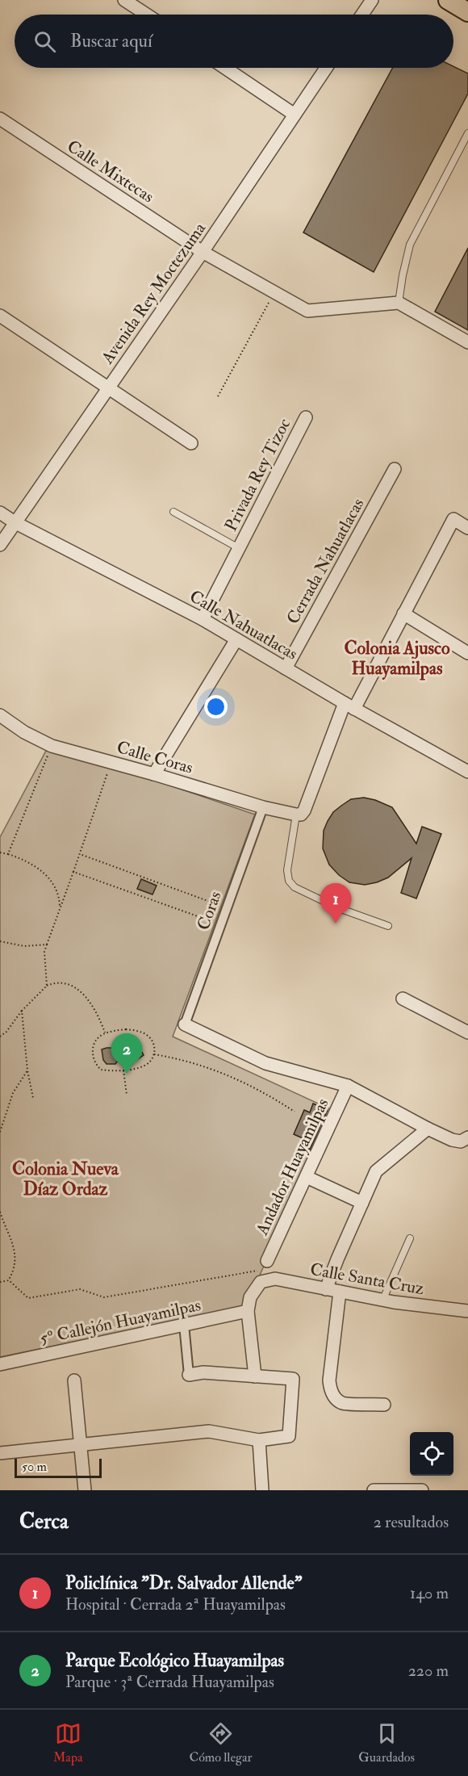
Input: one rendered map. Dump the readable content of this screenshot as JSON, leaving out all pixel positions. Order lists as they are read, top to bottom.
{
  "streets": {
    "street": [
      "Calle Mixtecas",
      "Avenida Rey Moctezuma",
      "Privada Rey Tizoc",
      "Cerrada Nahuatlacas",
      "Calle Nahuatlacas",
      "Calle Coras",
      "Coras",
      "Andador Huayamilpas",
      "Calle Santa Cruz",
      "5º Callejón Huayamilpas"
    ]
  },
  "crossings": [
    ["Calle Mixtecas", "Avenida Rey Moctezuma"],
    ["Avenida Rey Moctezuma", "Calle Nahuatlacas"],
    ["Privada Rey Tizoc", "Calle Nahuatlacas"],
    ["Cerrada Nahuatlacas", "Calle Nahuatlacas"],
    ["Calle Coras", "Coras"]
  ],
  "districts": ["Colonia Ajusco Huayamilpas", "Colonia Nueva Díaz Ordaz"],
  "scale_bar": "50 m",
  "page": {
    "search": "Buscar aquí",
    "pins": ["1", "2"],
    "scale": "50 m",
    "heading": ["Cerca", "2 resultados"],
    "list": [
      {
        "mark": "1",
        "name": "Policlínica \"Dr. Salvador Allende\"",
        "note": "Hospital · Cerrada 2ª Huayamilpas",
        "value": "140 m"
      },
      {
        "mark": "2",
        "name": "Parque Ecológico Huayamilpas",
        "note": "Parque · 3ª Cerrada Huayamilpas",
        "value": "220 m"
      }
    ],
    "nav": ["Mapa", "Cómo llegar", "Guardados"]
  }
}
